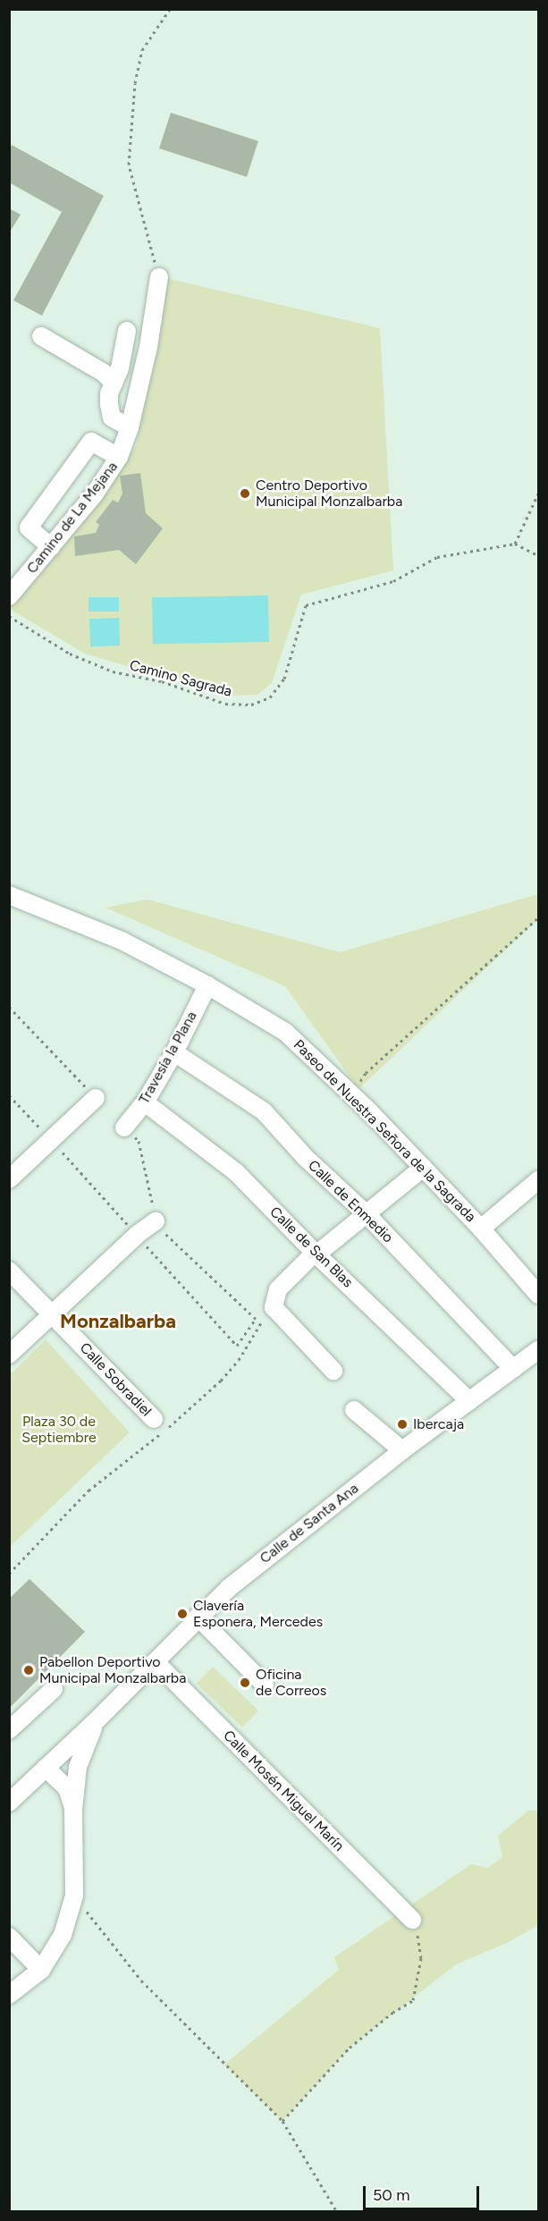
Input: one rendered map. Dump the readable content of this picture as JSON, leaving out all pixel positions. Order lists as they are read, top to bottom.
{
  "streets": {
    "street": [
      "Camino de La Mejana",
      "Travesía la Plana",
      "Paseo de Nuestra Señora de la Sagrada",
      "Calle de Enmedio",
      "Calle de San Blas",
      "Calle Sobradiel",
      "Calle de Santa Ana",
      "Calle Mosén Miguel Marín"
    ],
    "path": ["Camino Sagrada"]
  },
  "crossings": [
    ["Travesía la Plana", "Paseo de Nuestra Señora de la Sagrada"],
    ["Travesía la Plana", "Calle de Enmedio"],
    ["Travesía la Plana", "Calle de San Blas"],
    ["Calle de Enmedio", "Calle de Santa Ana"],
    ["Calle de San Blas", "Calle de Santa Ana"],
    ["Calle de Santa Ana", "Calle Mosén Miguel Marín"]
  ],
  "districts": ["Monzalbarba"],
  "parks": ["Plaza 30 de Septiembre"],
  "places": [
    "Centro Deportivo Municipal Monzalbarba",
    "Ibercaja",
    "Clavería Esponera, Mercedes",
    "Pabellon Deportivo Municipal Monzalbarba",
    "Oficina de Correos"
  ],
  "scale_bar": "50 m"
}
